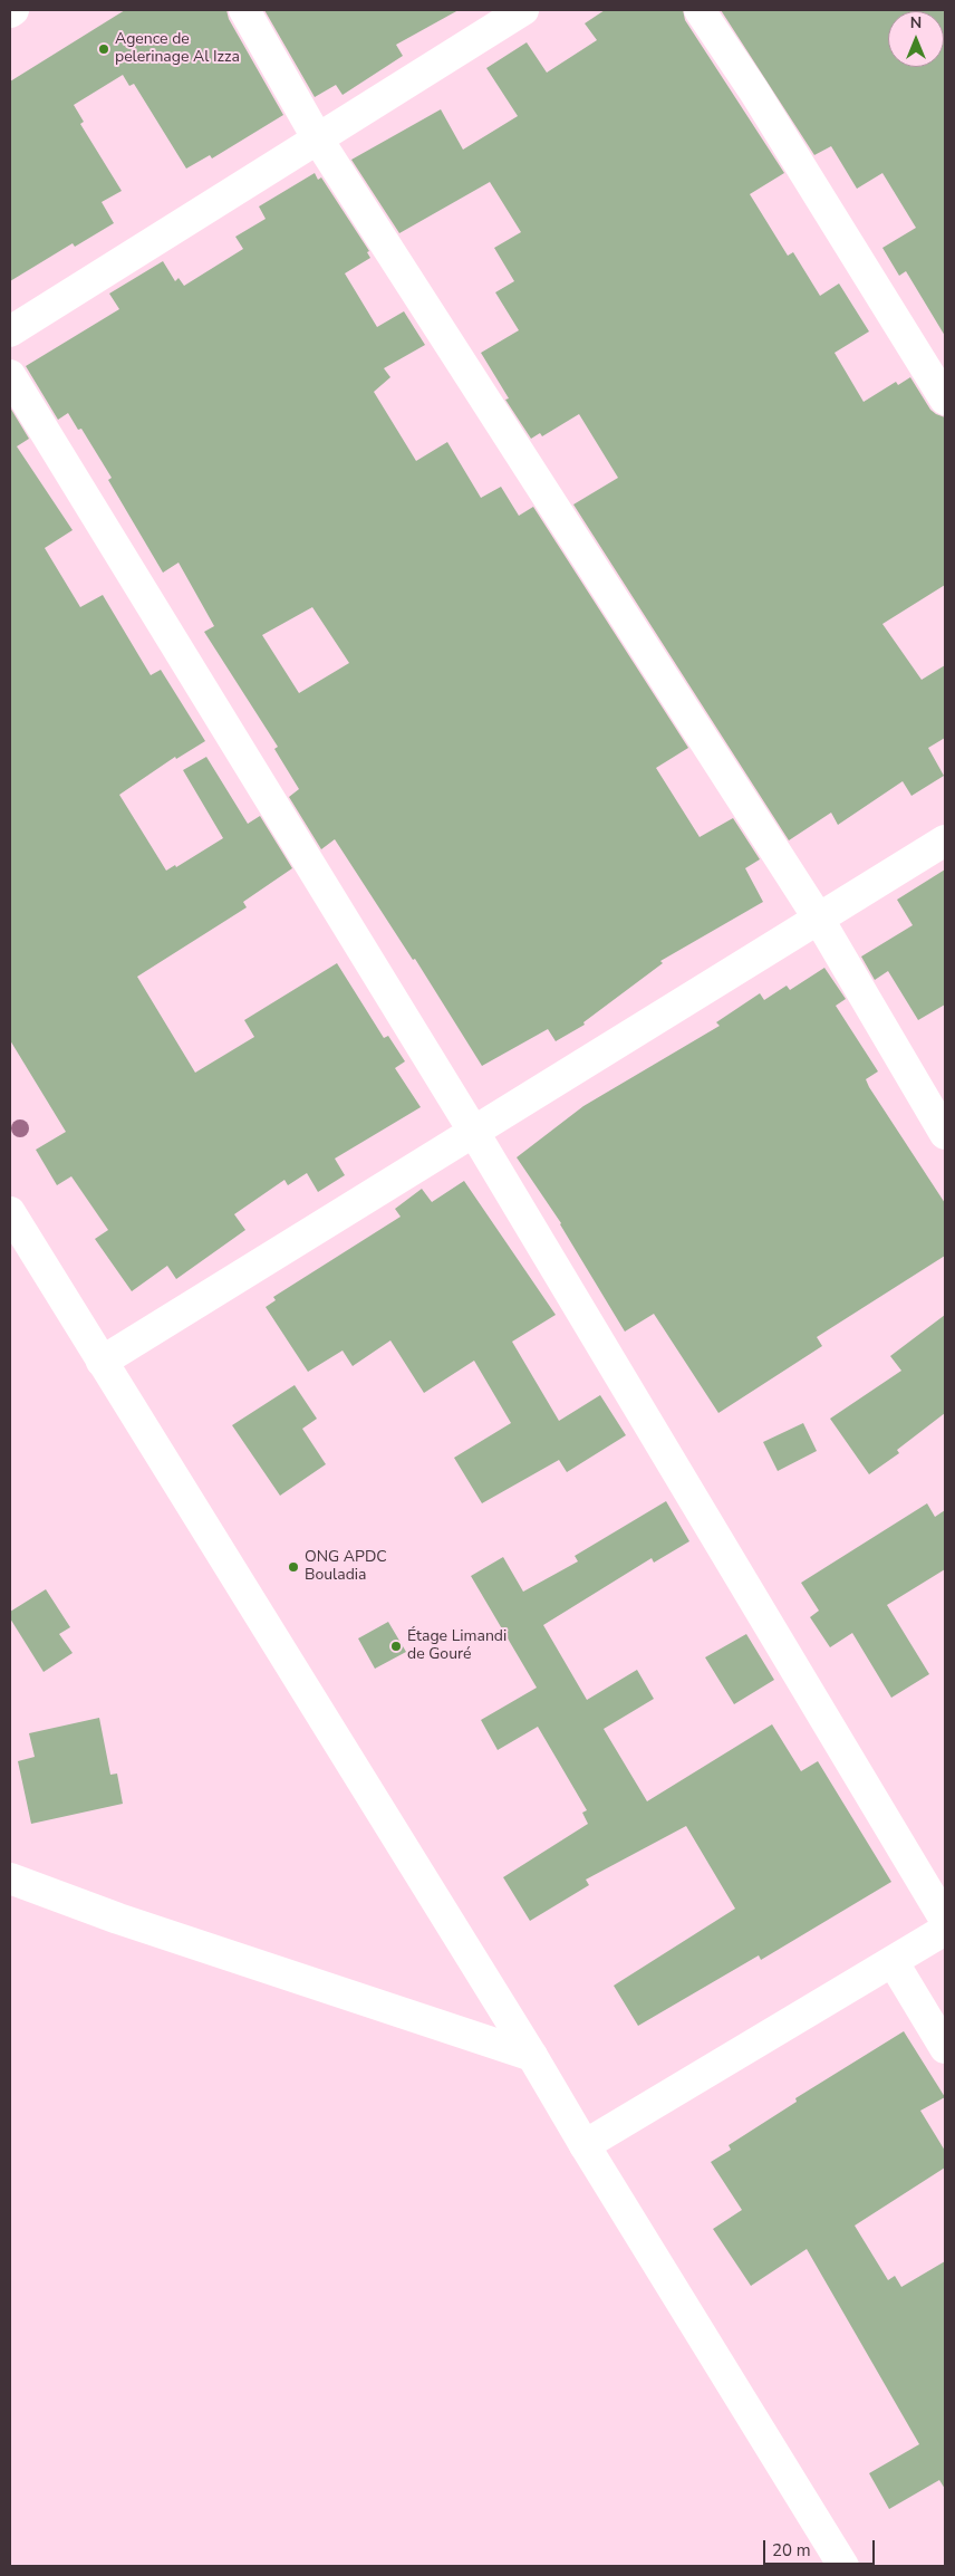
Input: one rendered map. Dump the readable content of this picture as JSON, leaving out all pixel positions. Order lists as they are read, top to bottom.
{
  "places": ["Agence de pelerinage Al Izza", "ONG APDC Bouladia", "Étage Limandi de Gouré"],
  "scale_bar": "20 m",
  "north": "top"
}
